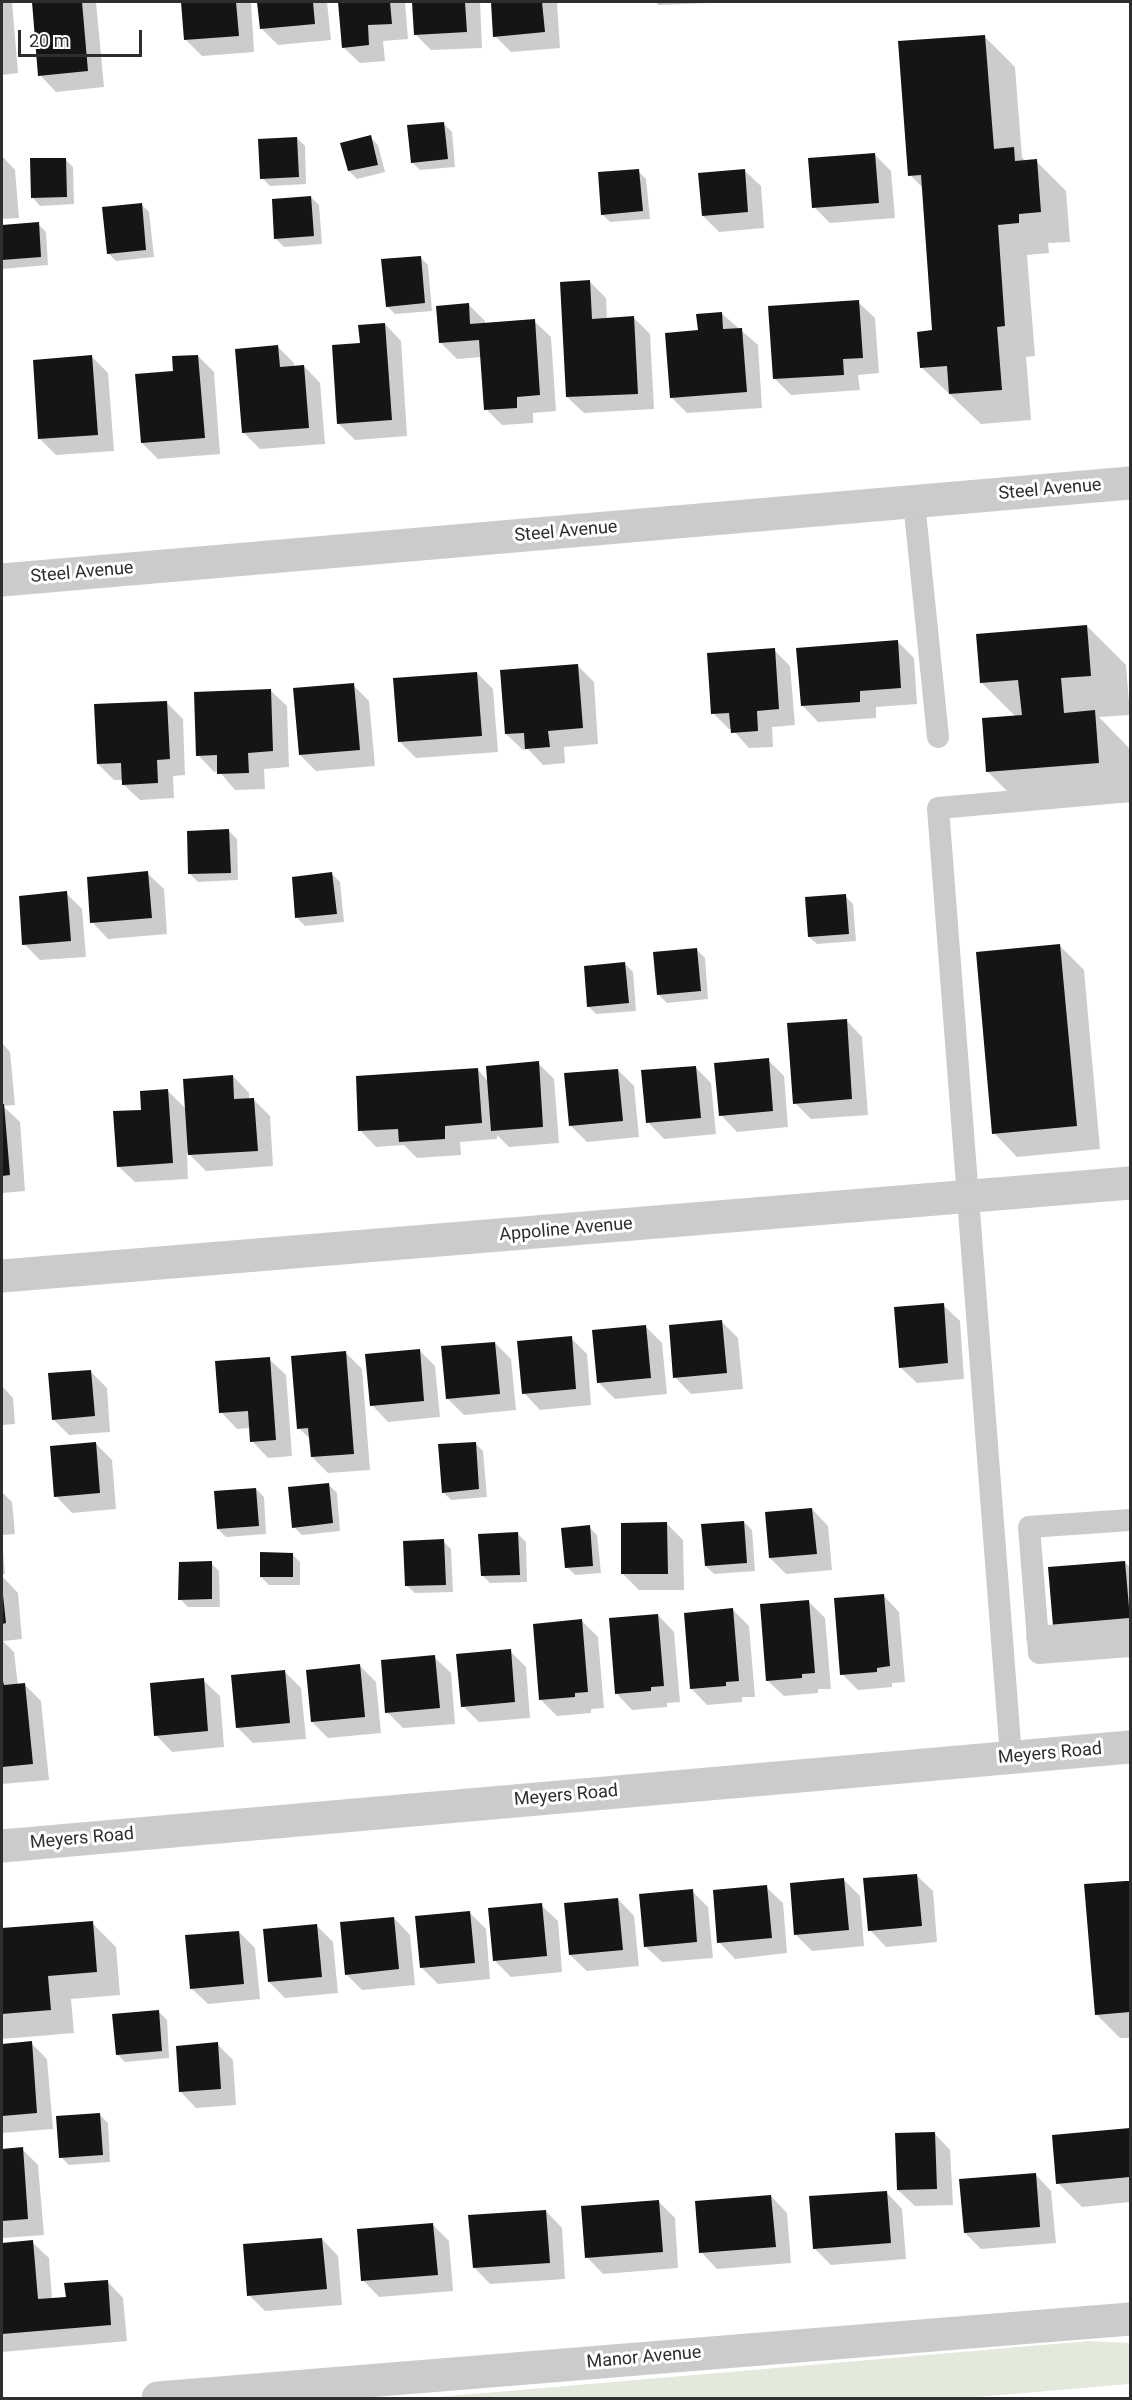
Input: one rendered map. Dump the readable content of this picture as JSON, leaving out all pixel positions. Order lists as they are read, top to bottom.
{
  "streets": {
    "street": [
      "Steel Avenue",
      "Appoline Avenue",
      "Meyers Road",
      "Manor Avenue"
    ]
  },
  "scale_bar": "20 m"
}
